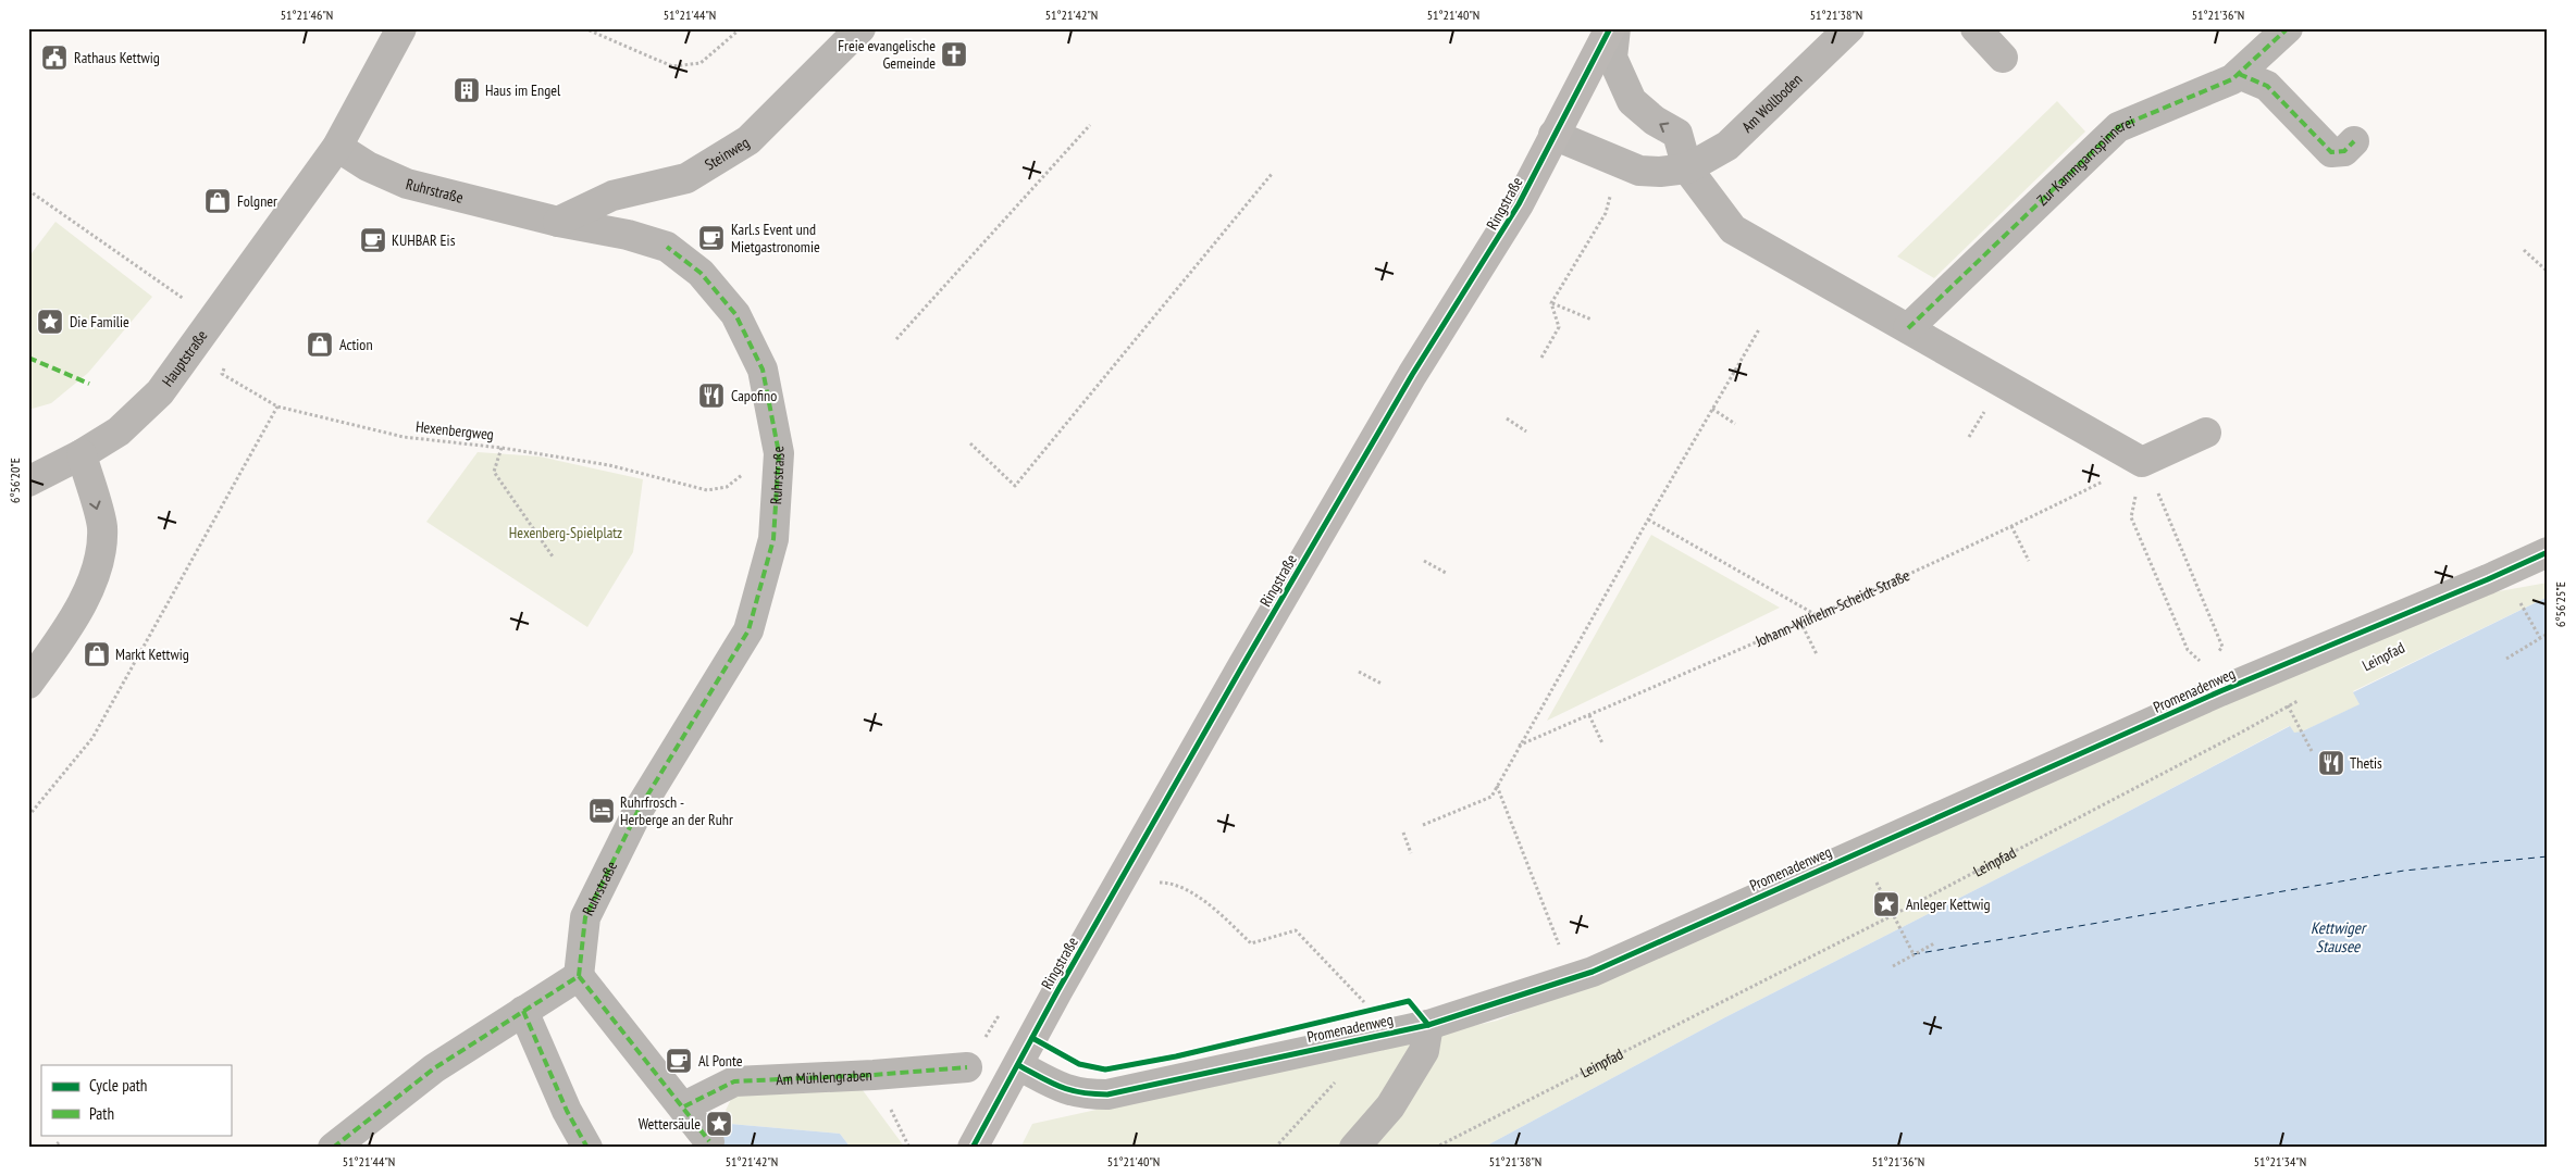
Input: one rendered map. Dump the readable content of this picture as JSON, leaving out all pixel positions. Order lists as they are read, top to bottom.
{
  "streets": {
    "main road": ["Ringstraße"],
    "street": [
      "Am Wollboden",
      "Steinweg",
      "Zur Kammgarnspinnerei",
      "Ruhrstraße",
      "Hauptstraße",
      "Promenadenweg",
      "Am Mühlengraben"
    ],
    "path": ["Hexenbergweg", "Johann-Wilhelm-Scheidt-Straße", "Leinpfad"]
  },
  "crossings": [
    ["Steinweg", "Ruhrstraße"],
    ["Ruhrstraße", "Hauptstraße"],
    ["Ringstraße", "Promenadenweg"]
  ],
  "water": ["Kettwiger Stausee"],
  "parks": ["Hexenberg-Spielplatz"],
  "places": {
    "church": ["Freie evangelische Gemeinde"],
    "public building": ["Rathaus Kettwig"],
    "building": ["Haus im Engel"],
    "shop": ["Folgner", "Action", "Markt Kettwig"],
    "cafe": ["Karl.s Event und Mietgastronomie", "KUHBAR Eis", "Al Ponte"],
    "place": ["Die Familie", "Anleger Kettwig", "Wettersäule"],
    "restaurant": ["Capofino", "Thetis"],
    "hotel": ["Ruhrfrosch - Herberge an der Ruhr"]
  },
  "legend": ["Cycle path", "Path"],
  "coordinates": [
    "51°21'46\"N",
    "51°21'44\"N",
    "51°21'42\"N",
    "51°21'40\"N",
    "51°21'38\"N",
    "51°21'36\"N",
    "6°56'20\"E",
    "6°56'25\"E",
    "51°21'34\"N"
  ]
}
